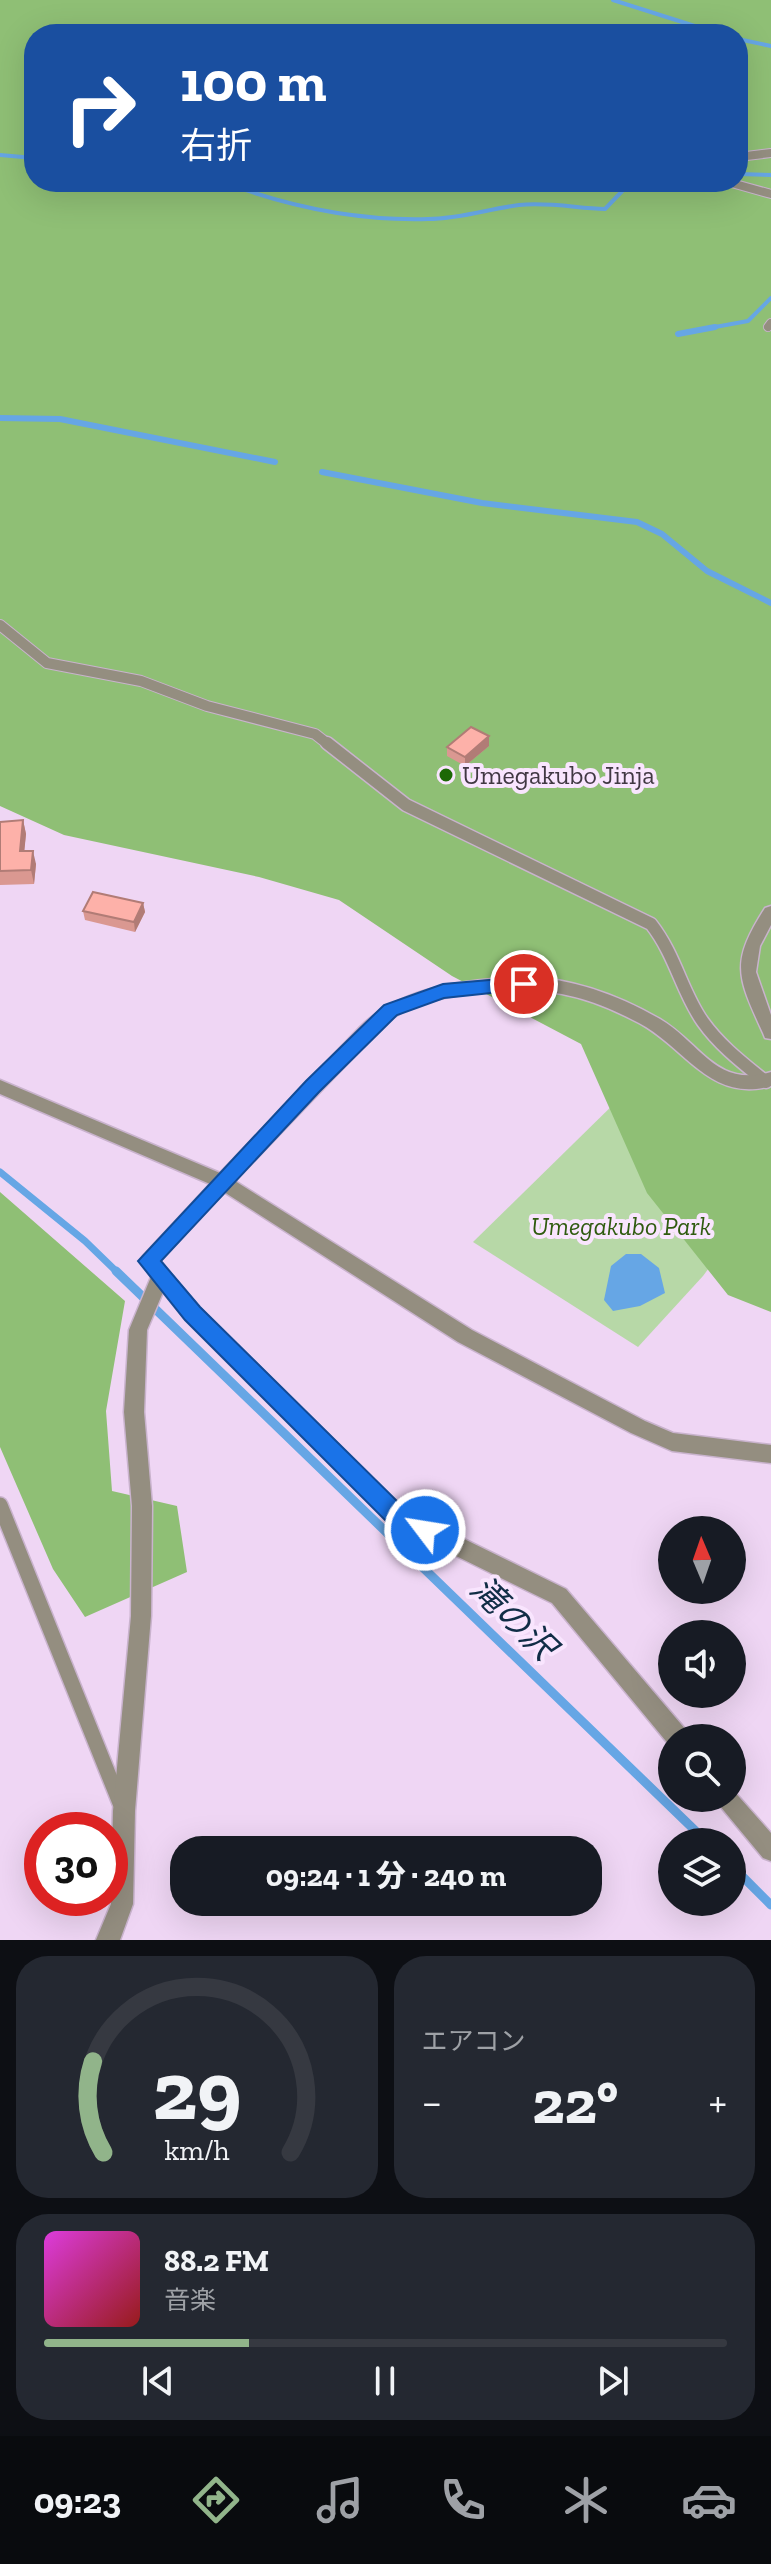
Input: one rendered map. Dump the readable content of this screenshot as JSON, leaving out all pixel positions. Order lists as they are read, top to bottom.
{
  "water": ["滝の沢"],
  "parks": ["Umegakubo Park"],
  "places": ["Umegakubo Jinja"],
  "north": "top",
  "page": {
    "turn": ["100 m", "右折"],
    "limit": "30",
    "trip": "09:24 · 1 分 · 240 m",
    "tile": "エアコン",
    "heat": ["−", "22°", "+"],
    "song": ["88.2 FM", "音楽"],
    "tabs": "09:23",
    "gauge": ["29", "km/h"]
  }
}
